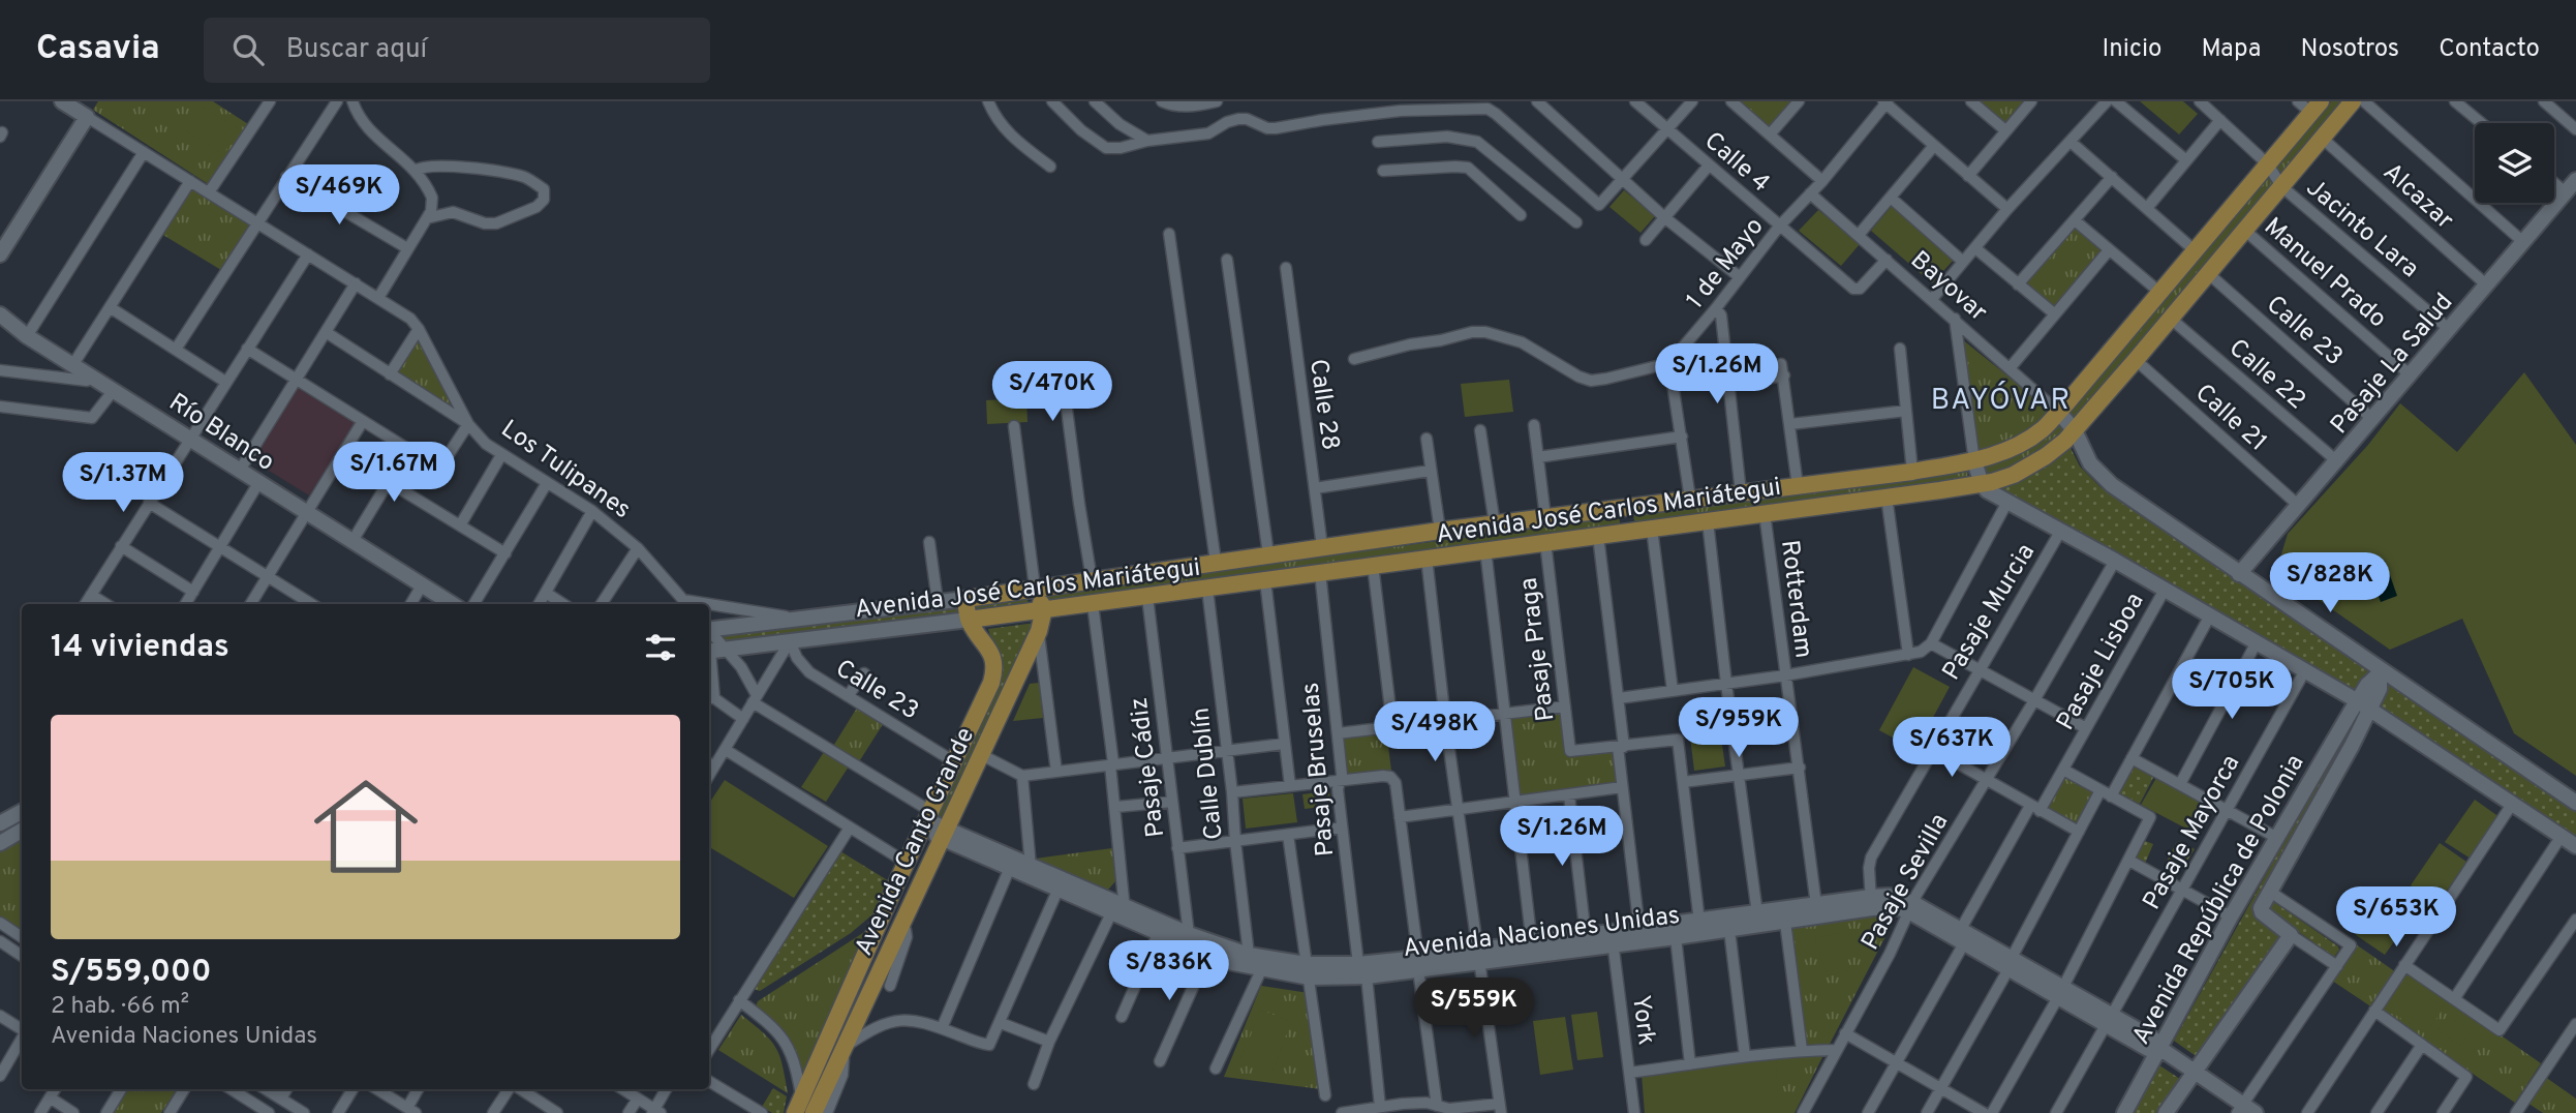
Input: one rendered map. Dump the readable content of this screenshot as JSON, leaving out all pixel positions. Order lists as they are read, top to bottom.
{
  "streets": {
    "main road": ["Avenida José Carlos Mariátegui", "Avenida Canto Grande"],
    "street": [
      "Calle 4",
      "Alcazar",
      "Jacinto Lara",
      "1 de Mayo",
      "Manuel Prado",
      "Bayovar",
      "Calle 23",
      "Pasaje La Salud",
      "Calle 22",
      "Calle 28",
      "Calle 21",
      "Río Blanco",
      "Los Tulipanes",
      "Rotterdam",
      "Pasaje Murcia",
      "Pasaje Praga",
      "Pasaje Lisboa",
      "Pasaje Cádiz",
      "Pasaje Bruselas",
      "Calle Dublín",
      "Pasaje Mayorca",
      "Pasaje Sevilla",
      "Avenida República de Polonia",
      "Avenida Naciones Unidas",
      "York"
    ]
  },
  "crossings": [
    ["Calle 4", "1 de Mayo"],
    ["Calle 4", "Bayovar"],
    ["Alcazar", "Pasaje La Salud"],
    ["Alcazar", "Avenida José Carlos Mariátegui"],
    ["Jacinto Lara", "Pasaje La Salud"],
    ["Jacinto Lara", "Avenida José Carlos Mariátegui"],
    ["1 de Mayo", "Bayovar"],
    ["Manuel Prado", "Pasaje La Salud"],
    ["Manuel Prado", "Avenida José Carlos Mariátegui"],
    ["Bayovar", "Avenida José Carlos Mariátegui"],
    ["Calle 23", "Pasaje La Salud"],
    ["Calle 23", "Avenida José Carlos Mariátegui"],
    ["Calle 23", "Avenida Canto Grande"],
    ["Pasaje La Salud", "Calle 22"],
    ["Pasaje La Salud", "Calle 21"],
    ["Calle 22", "Avenida José Carlos Mariátegui"],
    ["Calle 28", "Avenida José Carlos Mariátegui"],
    ["Calle 21", "Avenida José Carlos Mariátegui"],
    ["Avenida José Carlos Mariátegui", "Rotterdam"],
    ["Avenida José Carlos Mariátegui", "Pasaje Praga"],
    ["Avenida José Carlos Mariátegui", "Pasaje Cádiz"],
    ["Avenida José Carlos Mariátegui", "Pasaje Bruselas"],
    ["Avenida José Carlos Mariátegui", "Calle Dublín"],
    ["Avenida José Carlos Mariátegui", "Avenida Canto Grande"],
    ["Rotterdam", "Avenida Naciones Unidas"],
    ["Pasaje Murcia", "Avenida Naciones Unidas"],
    ["Pasaje Lisboa", "Avenida Naciones Unidas"],
    ["Pasaje Cádiz", "Avenida Naciones Unidas"],
    ["Pasaje Bruselas", "Avenida Naciones Unidas"],
    ["Calle Dublín", "Avenida Naciones Unidas"],
    ["Pasaje Mayorca", "Avenida Naciones Unidas"],
    ["Avenida Canto Grande", "Avenida Naciones Unidas"],
    ["Pasaje Sevilla", "Avenida Naciones Unidas"],
    ["Avenida República de Polonia", "Avenida Naciones Unidas"],
    ["Avenida Naciones Unidas", "York"]
  ],
  "districts": ["BAYÓVAR"],
  "page": {
    "header": "Casavia",
    "search": "Buscar aquí",
    "nav": [
      "Inicio",
      "Mapa",
      "Nosotros",
      "Contacto"
    ],
    "price": [
      "S/469K",
      "S/1.26M",
      "S/470K",
      "S/1.67M",
      "S/1.37M",
      "S/828K",
      "S/705K",
      "S/959K",
      "S/498K",
      "S/637K",
      "S/1.26M",
      "S/653K",
      "S/836K",
      "S/559K"
    ],
    "heading": "14 viviendas",
    "list": [
      {
        "name": "S/559,000",
        "note": "2 hab. · 66 m² · Avenida Naciones Unidas"
      }
    ]
  }
}
